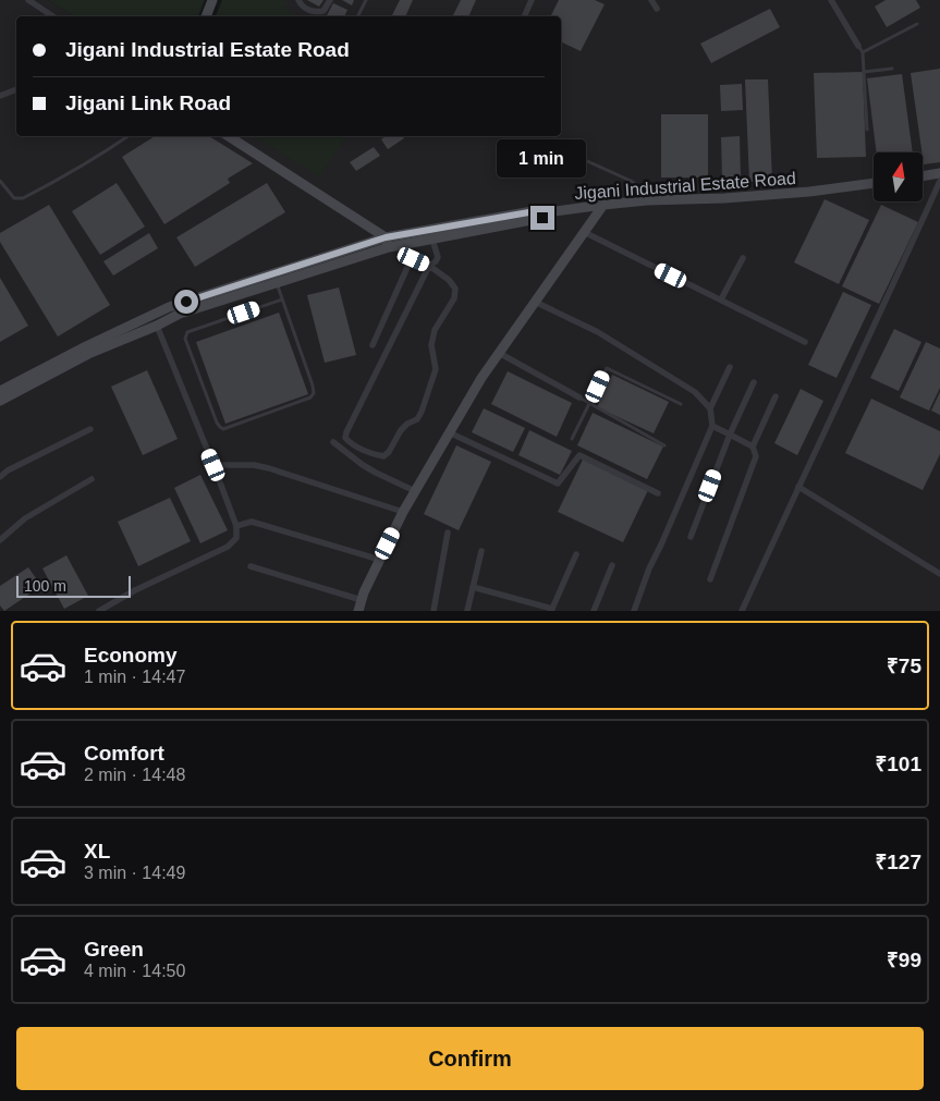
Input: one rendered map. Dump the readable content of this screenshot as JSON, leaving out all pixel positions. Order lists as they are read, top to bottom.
{
  "streets": {
    "main road": ["Jigani Industrial Estate Road"]
  },
  "scale_bar": "100 m",
  "north": "top",
  "page": {
    "banner": ["Jigani Industrial Estate Road", "Jigani Link Road"],
    "bubble": "1 min",
    "scale": "100 m",
    "list": [
      {
        "name": "Economy",
        "note": "1 min · 14:47",
        "value": "₹75"
      },
      {
        "name": "Comfort",
        "note": "2 min · 14:48",
        "value": "₹101"
      },
      {
        "name": "XL",
        "note": "3 min · 14:49",
        "value": "₹127"
      },
      {
        "name": "Green",
        "note": "4 min · 14:50",
        "value": "₹99"
      }
    ],
    "buttons": "Confirm"
  }
}
